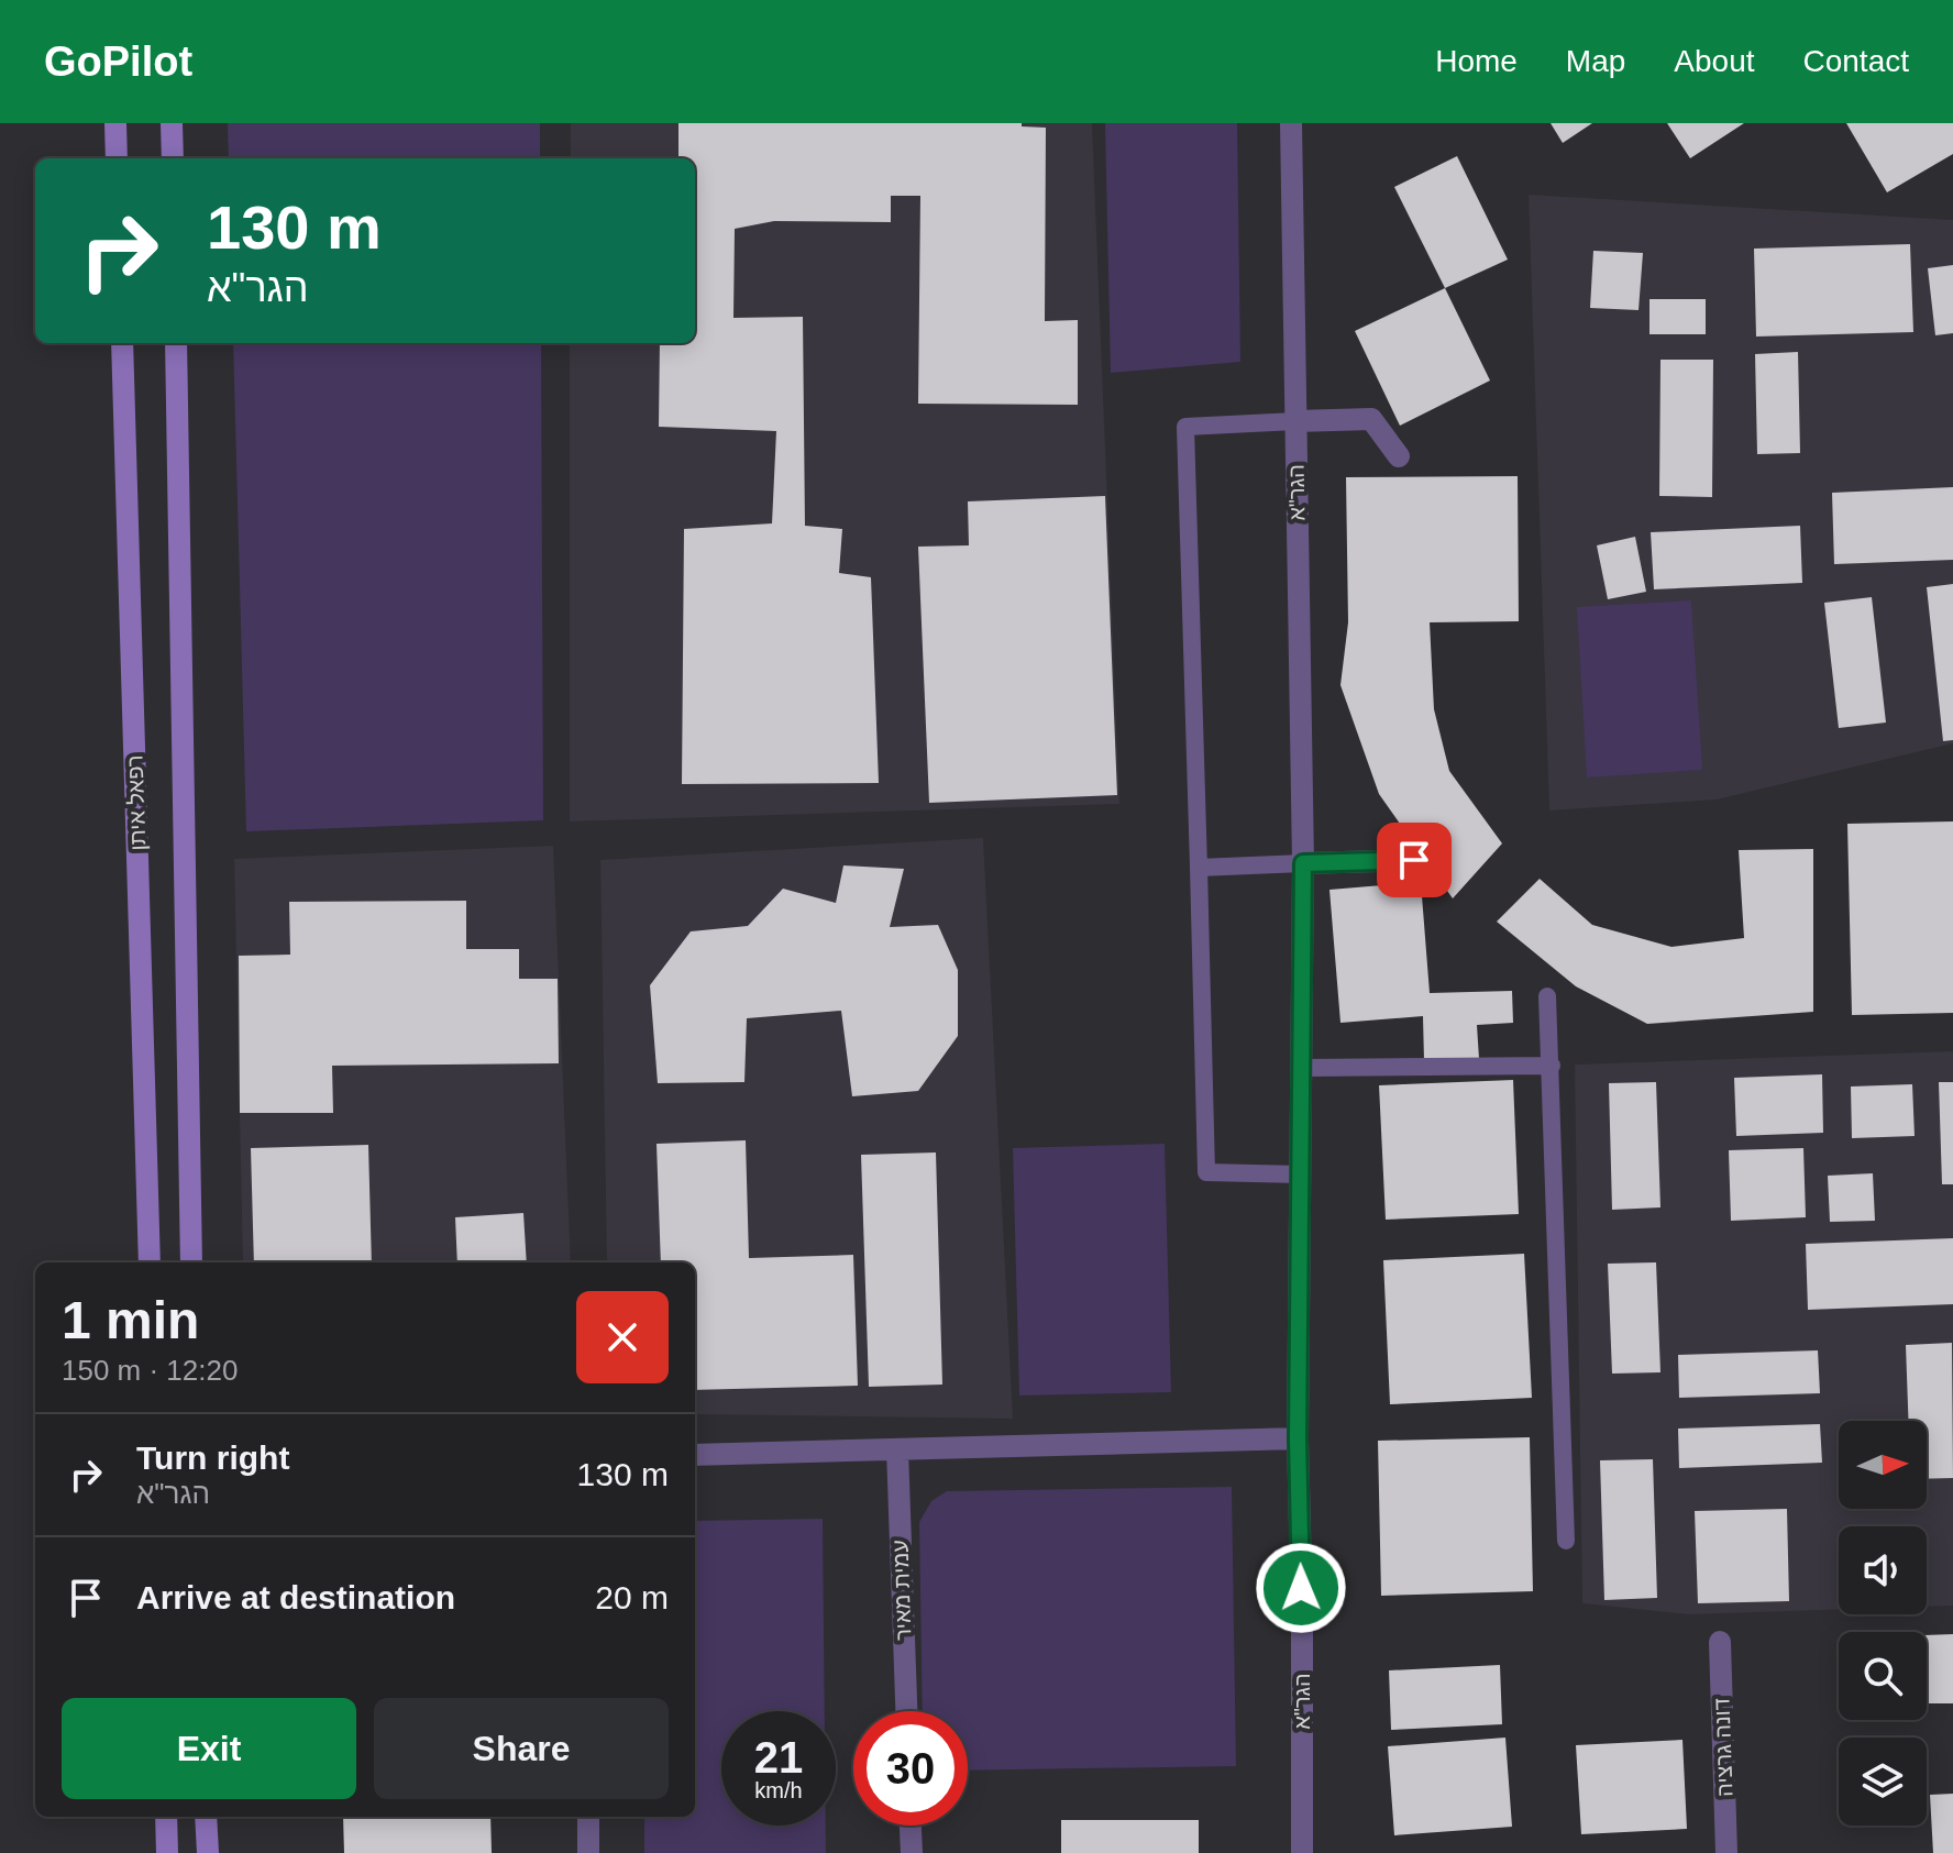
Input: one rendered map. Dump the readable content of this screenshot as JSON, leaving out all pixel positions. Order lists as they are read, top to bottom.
{
  "streets": {
    "main road": ["רפאל איתן"],
    "street": ["הגר\"א", "עמית מאיר", "דונה גרציה"]
  },
  "north": "right",
  "page": {
    "header": "GoPilot",
    "nav": [
      "Home",
      "Map",
      "About",
      "Contact"
    ],
    "turn": ["130 m", "הגר\"א"],
    "heading": ["1 min", "150 m · 12:20"],
    "list": [
      {
        "name": "Turn right",
        "note": "הגר\"א",
        "value": "130 m"
      },
      {
        "name": "Arrive at destination",
        "value": "20 m"
      }
    ],
    "buttons": ["Exit", "Share"],
    "speed": "21 km/h",
    "limit": "30"
  }
}
